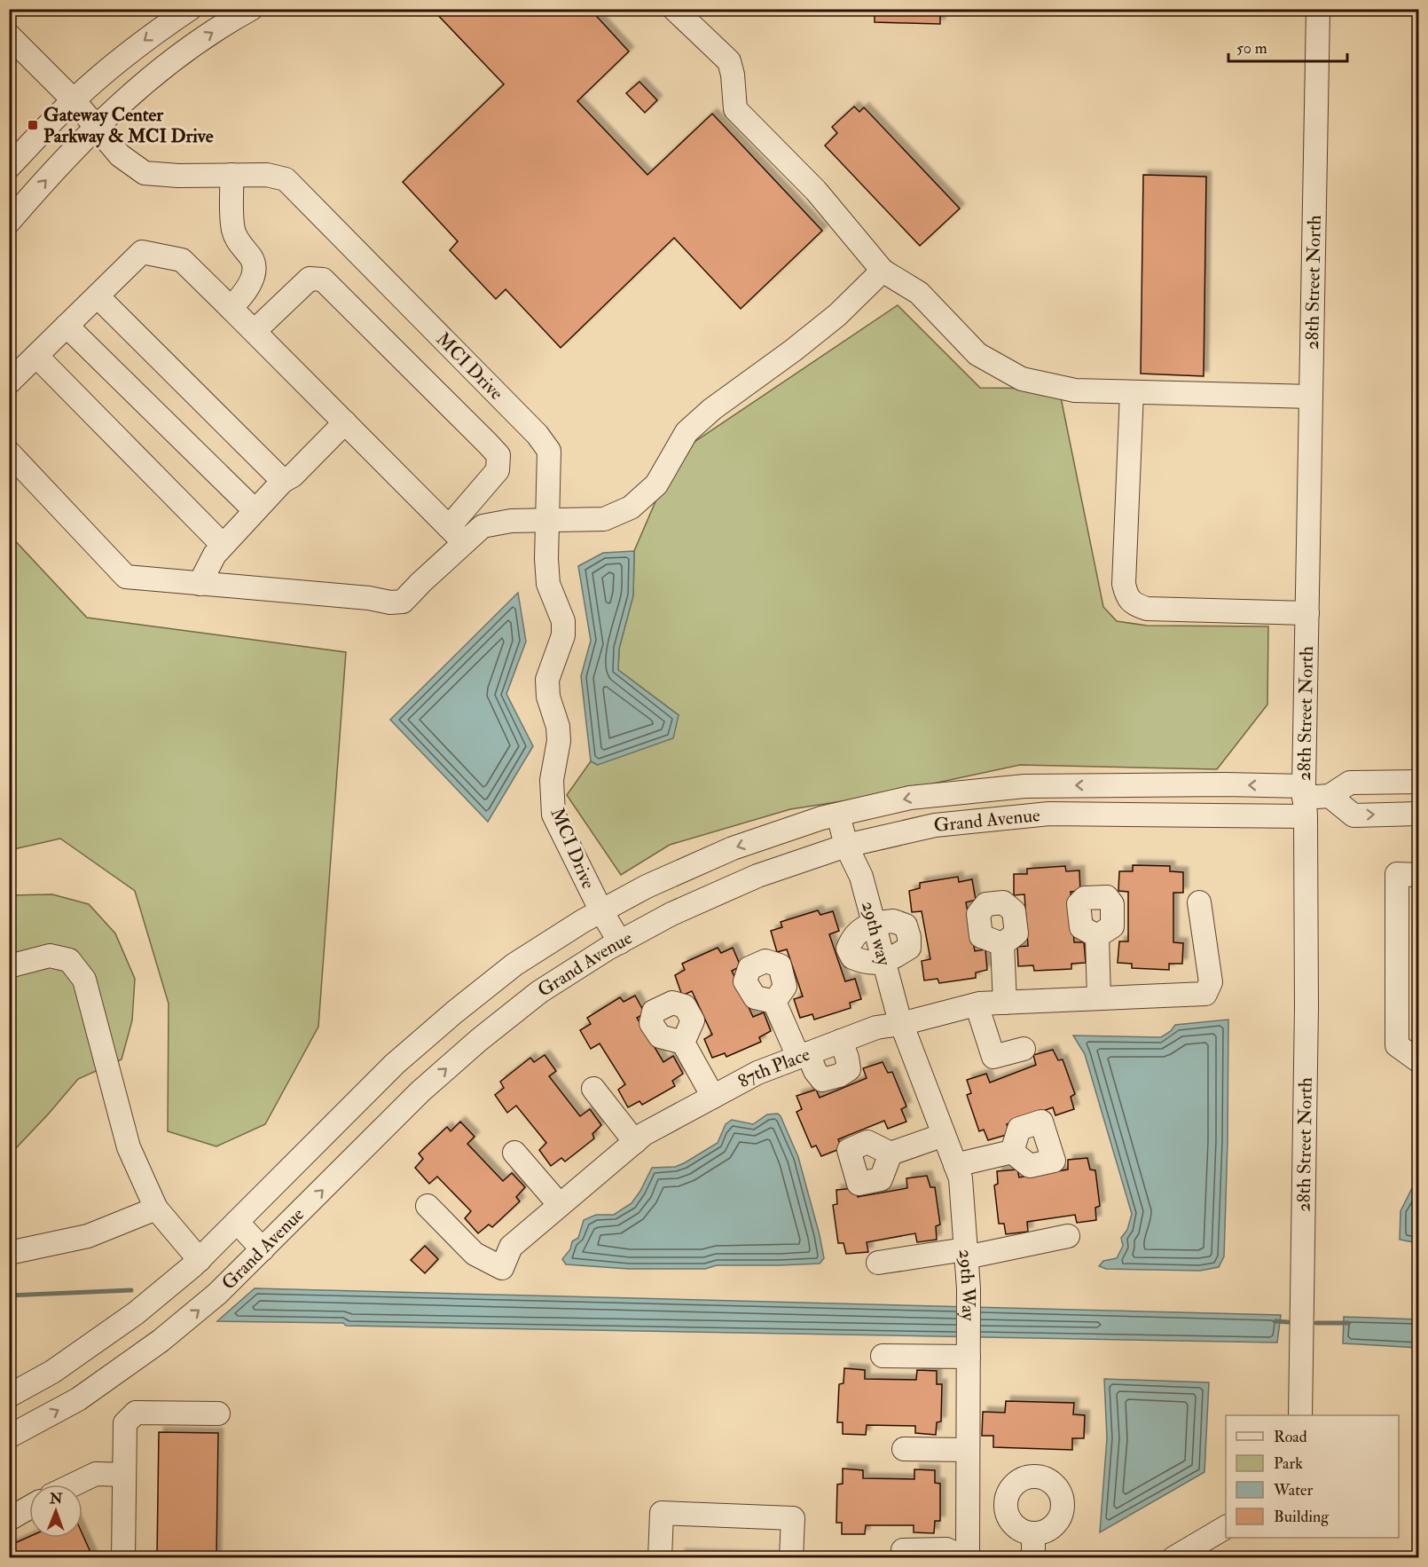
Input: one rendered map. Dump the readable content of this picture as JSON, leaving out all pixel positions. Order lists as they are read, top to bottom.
{
  "streets": {
    "street": [
      "28th Street North",
      "MCI Drive",
      "Grand Avenue",
      "29th way",
      "87th Place",
      "29th Way"
    ]
  },
  "crossings": [
    ["28th Street North", "Grand Avenue"],
    ["MCI Drive", "Grand Avenue"],
    ["Grand Avenue", "29th way"],
    ["29th way", "87th Place"],
    ["29th way", "29th Way"],
    ["87th Place", "29th Way"]
  ],
  "places": {
    "transit": ["Gateway Center Parkway & MCI Drive"]
  },
  "legend": [
    "Road",
    "Park",
    "Water",
    "Building"
  ],
  "scale_bar": "50 m",
  "north": "top"
}
